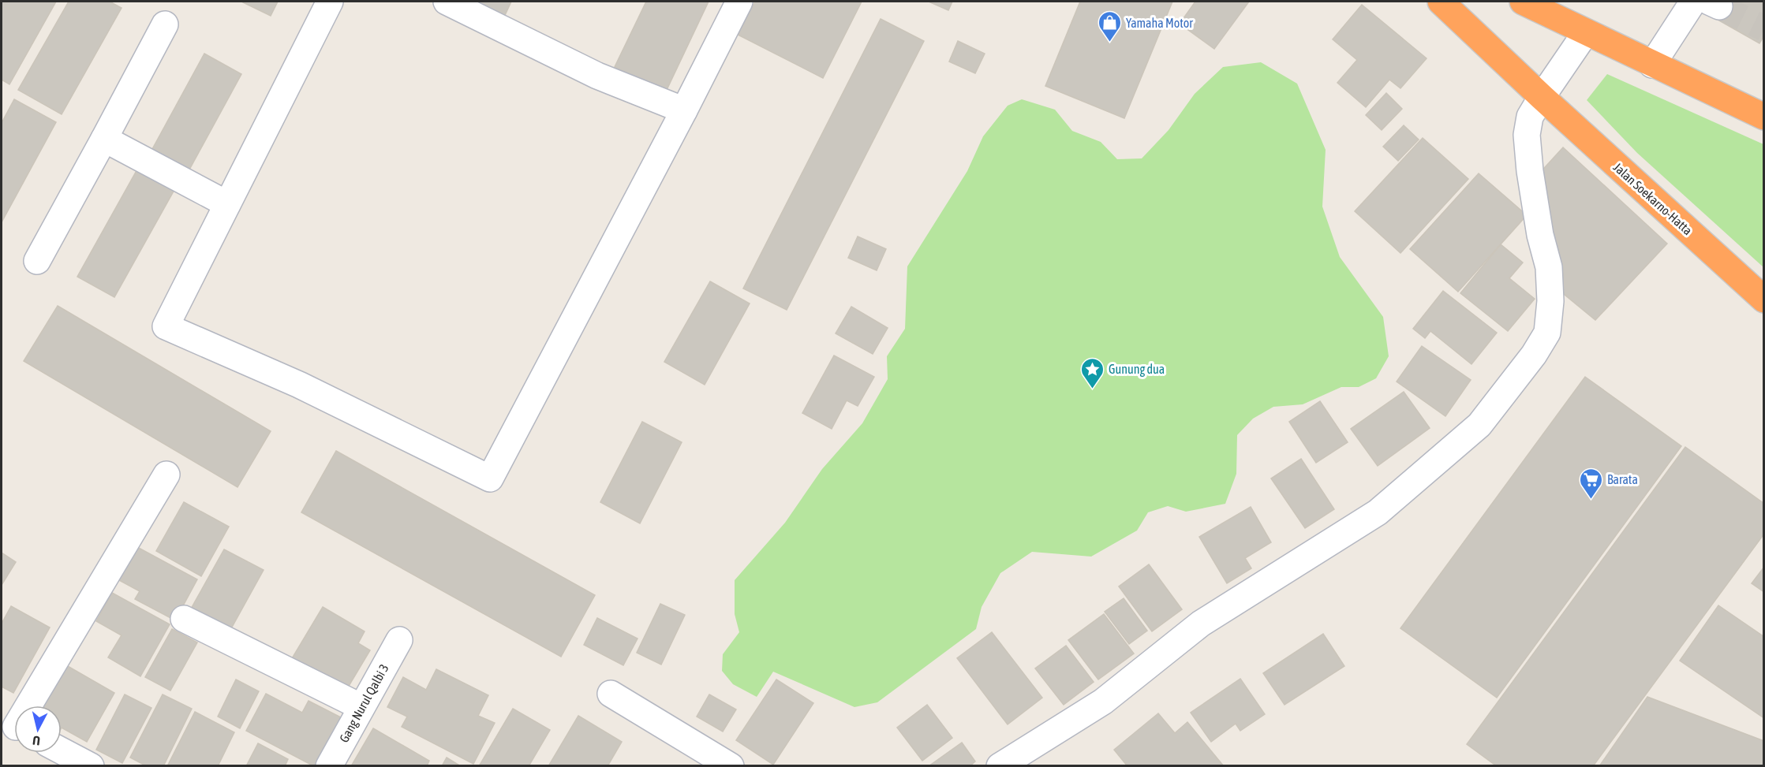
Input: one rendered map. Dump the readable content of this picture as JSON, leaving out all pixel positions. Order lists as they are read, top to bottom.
{
  "streets": {
    "highway": ["Jalan Soekarno-Hatta"],
    "street": ["Gang Nurul Qalbi 3"]
  },
  "places": {
    "shop": ["Yamaha Motor"],
    "place": ["Gunung dua"],
    "supermarket": ["Barata"]
  },
  "north": "bottom"
}
